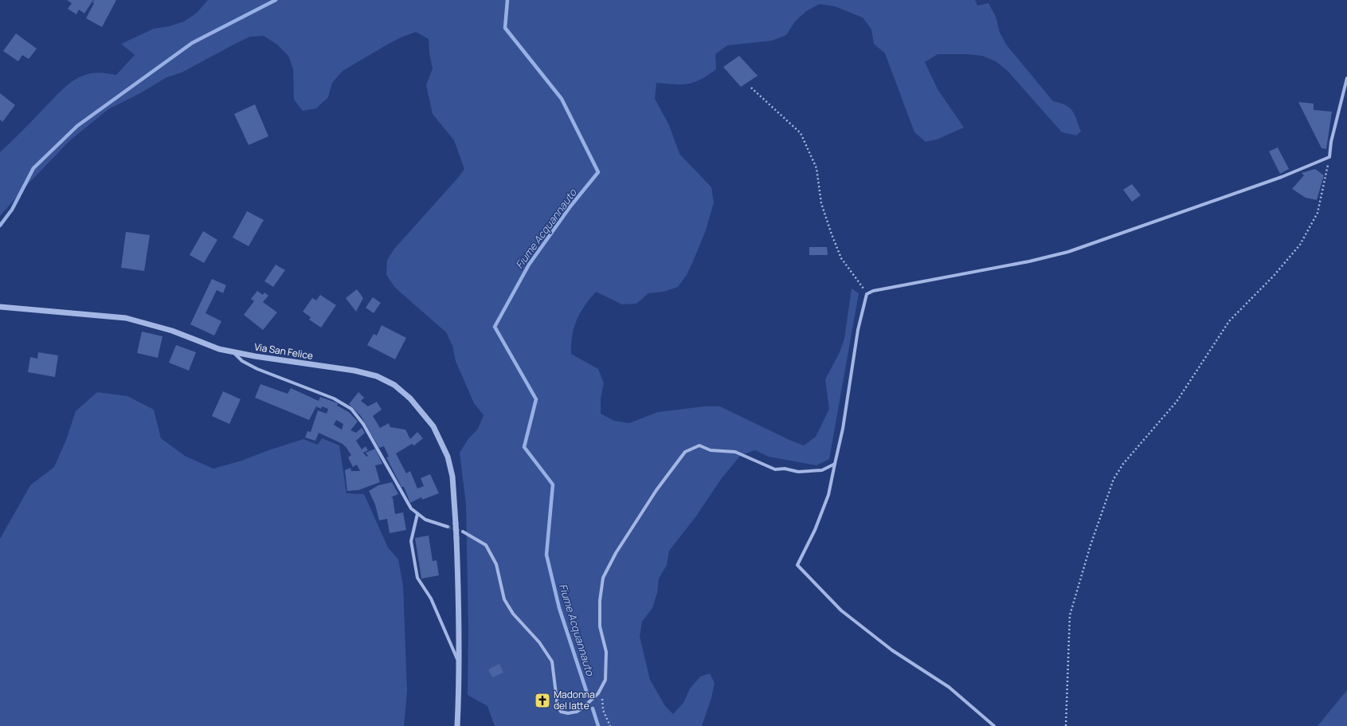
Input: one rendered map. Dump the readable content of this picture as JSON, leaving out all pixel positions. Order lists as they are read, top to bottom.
{
  "streets": {
    "street": ["Via San Felice"]
  },
  "water": ["Fiume Acquannauto"],
  "places": {
    "church": ["Madonna del latte"]
  }
}
